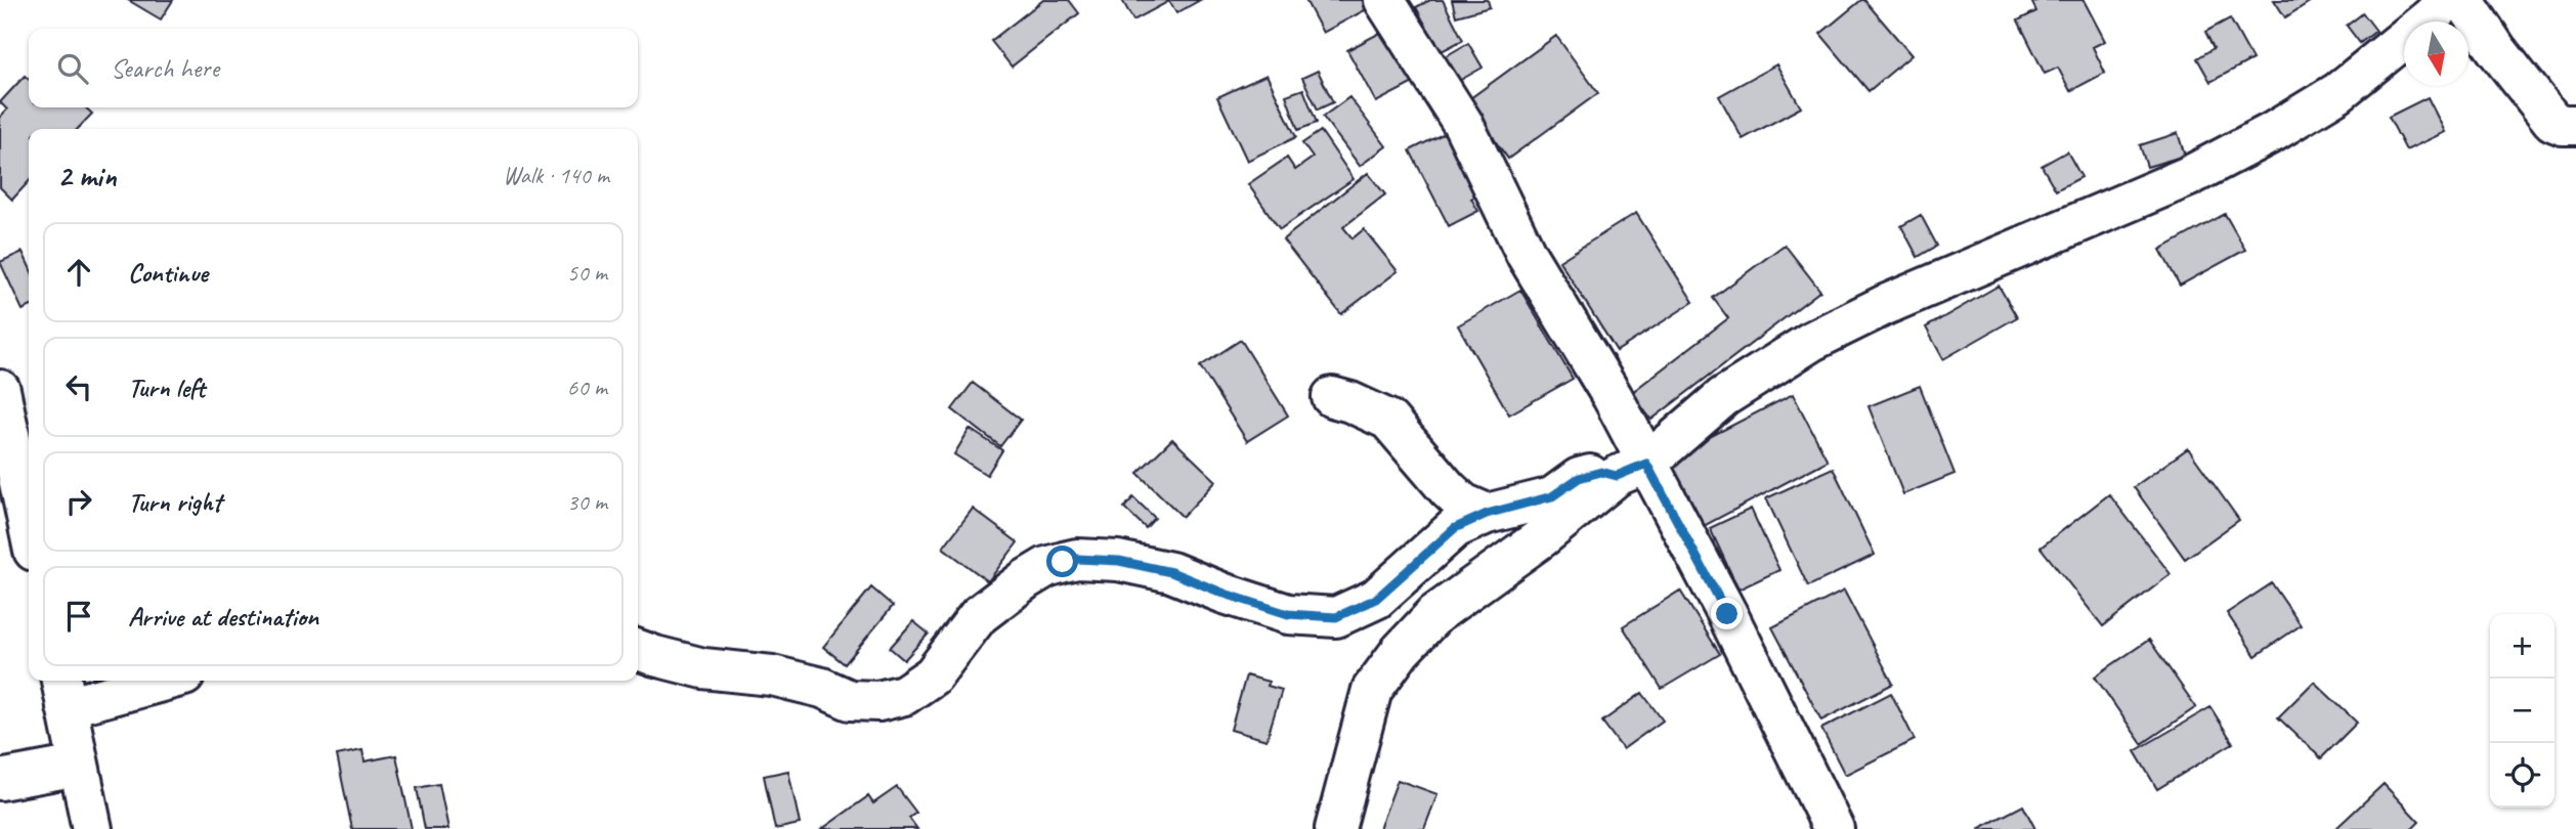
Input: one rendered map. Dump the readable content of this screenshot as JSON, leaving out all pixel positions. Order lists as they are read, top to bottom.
{
  "north": "bottom",
  "page": {
    "search": "Search here",
    "heading": ["2 min", "Walk · 140 m"],
    "list": [
      ["Continue", "50 m"],
      ["Turn left", "60 m"],
      ["Turn right", "30 m"],
      "Arrive at destination"
    ],
    "map_buttons": ["+", "−"]
  }
}
